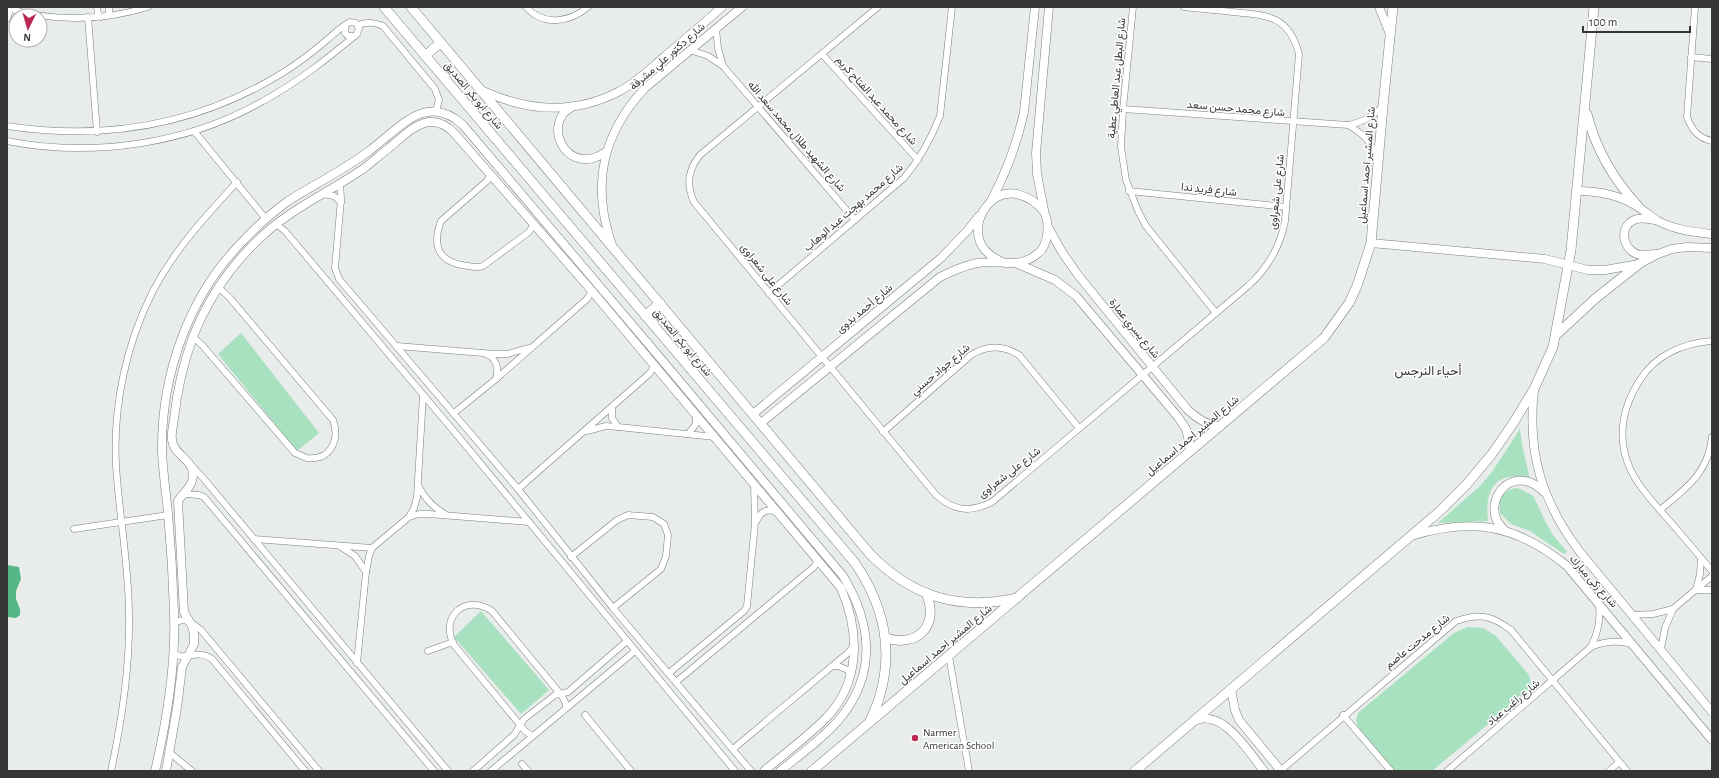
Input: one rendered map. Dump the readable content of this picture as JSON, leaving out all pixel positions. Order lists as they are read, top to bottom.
{
  "streets": {
    "main road": ["شارع ابو بكر الصديق", "شارع المشير احمد اسماعيل"],
    "street": [
      "شارع دكتور علي مشرفة",
      "شارع البطل عبد العاطي عطية",
      "شارع محمد عبد الفتاح كريم",
      "شارع محمد حسن سعد",
      "شارع الشهيد طلال محمد سعد الله",
      "شارع فريد ندا",
      "شارع على شعراوى",
      "شارع محمد بهجت عبد الوهاب",
      "شارع أحمد بدوى",
      "شارع يسري عمارة",
      "شارع جواد حسني",
      "شارع زكى مبارك",
      "شارع مدحت عاصم",
      "شارع راغب عياد"
    ]
  },
  "crossings": [
    ["شارع دكتور علي مشرفة", "شارع ابو بكر الصديق"],
    ["شارع دكتور علي مشرفة", "شارع الشهيد طلال محمد سعد الله"],
    ["شارع البطل عبد العاطي عطية", "شارع محمد حسن سعد"],
    ["شارع البطل عبد العاطي عطية", "شارع فريد ندا"],
    ["شارع البطل عبد العاطي عطية", "شارع على شعراوى"],
    ["شارع ابو بكر الصديق", "شارع المشير احمد اسماعيل"],
    ["شارع ابو بكر الصديق", "شارع أحمد بدوى"],
    ["شارع محمد عبد الفتاح كريم", "شارع على شعراوى"],
    ["شارع محمد عبد الفتاح كريم", "شارع محمد بهجت عبد الوهاب"],
    ["شارع محمد حسن سعد", "شارع المشير احمد اسماعيل"],
    ["شارع محمد حسن سعد", "شارع على شعراوى"],
    ["شارع الشهيد طلال محمد سعد الله", "شارع على شعراوى"],
    ["شارع الشهيد طلال محمد سعد الله", "شارع محمد بهجت عبد الوهاب"],
    ["شارع المشير احمد اسماعيل", "شارع يسري عمارة"],
    ["شارع فريد ندا", "شارع على شعراوى"],
    ["شارع على شعراوى", "شارع محمد بهجت عبد الوهاب"],
    ["شارع على شعراوى", "شارع أحمد بدوى"],
    ["شارع على شعراوى", "شارع يسري عمارة"],
    ["شارع على شعراوى", "شارع جواد حسني"],
    ["شارع أحمد بدوى", "شارع يسري عمارة"],
    ["شارع زكى مبارك", "شارع راغب عياد"],
    ["شارع مدحت عاصم", "شارع راغب عياد"]
  ],
  "districts": ["أحياء النرجس"],
  "places": ["Narmer American School"],
  "scale_bar": "100 m",
  "north": "bottom"
}
